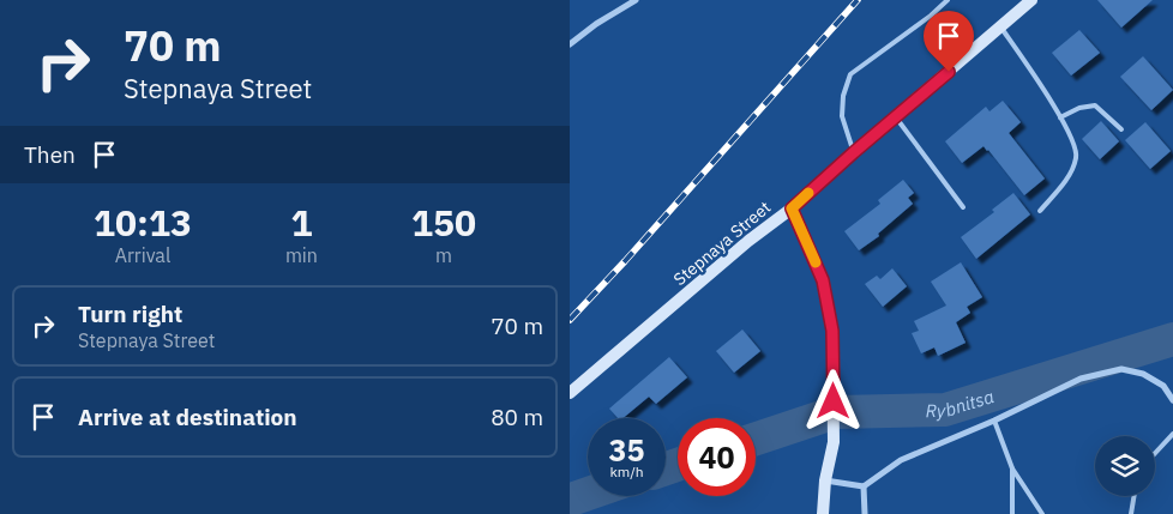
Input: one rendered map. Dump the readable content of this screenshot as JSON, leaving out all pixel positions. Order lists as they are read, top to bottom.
{
  "streets": {
    "main road": ["Stepnaya Street"]
  },
  "water": ["Rybnitsa"],
  "page": {
    "turn": ["70 m", "Stepnaya Street"],
    "then": "Then",
    "eta": [
      "10:13",
      "Arrival",
      "1",
      "min",
      "150",
      "m"
    ],
    "list": [
      {
        "name": "Turn right",
        "note": "Stepnaya Street",
        "value": "70 m"
      },
      {
        "name": "Arrive at destination",
        "value": "80 m"
      }
    ],
    "speed": "35 km/h",
    "limit": "40"
  }
}
